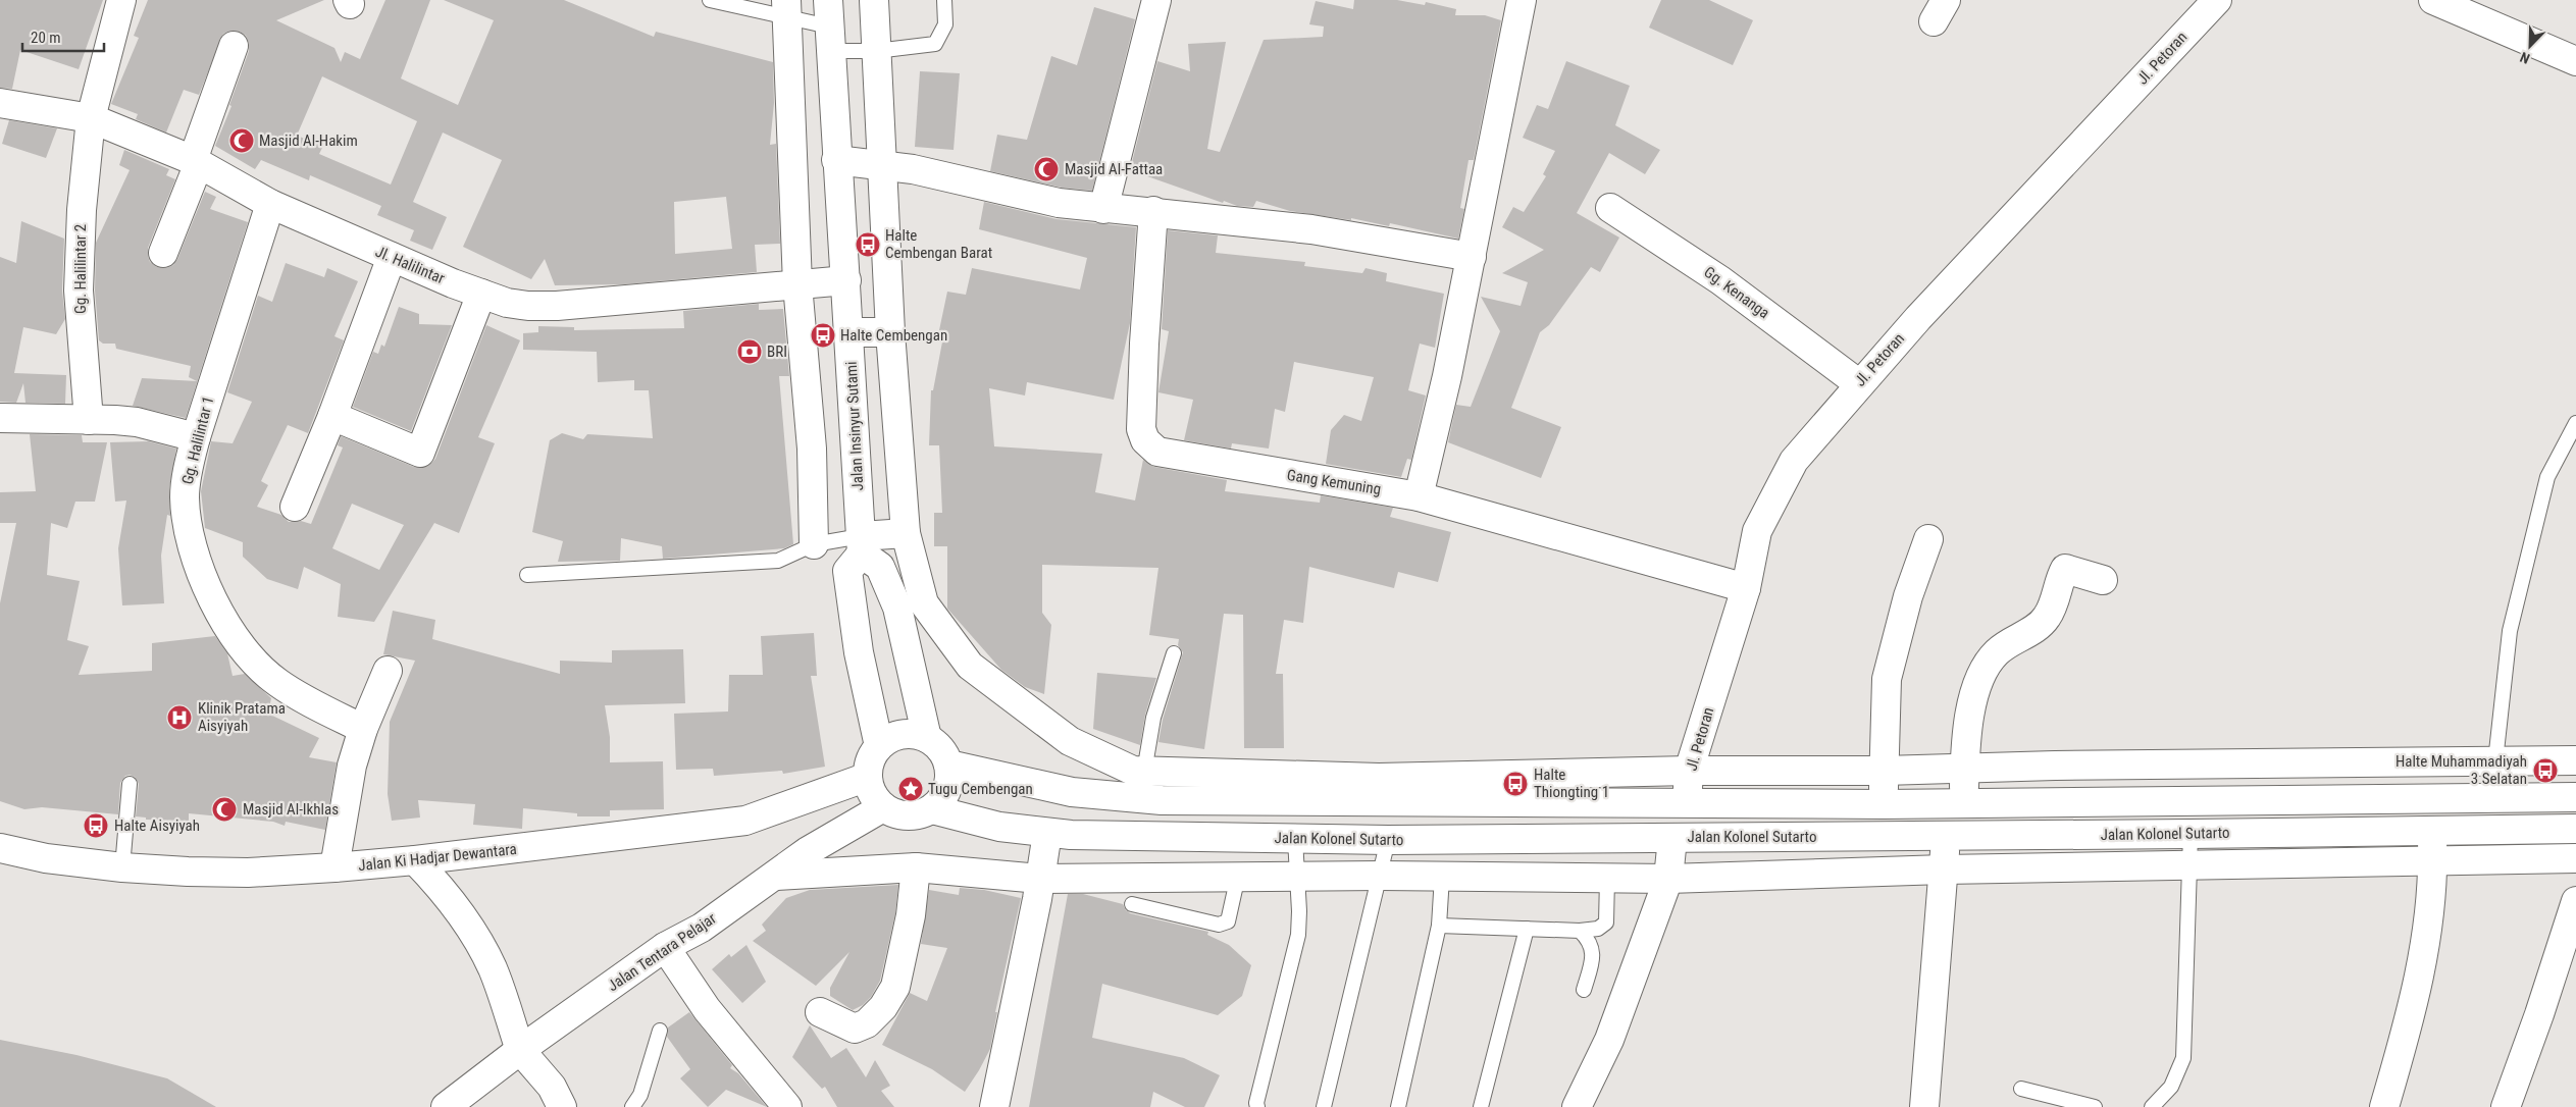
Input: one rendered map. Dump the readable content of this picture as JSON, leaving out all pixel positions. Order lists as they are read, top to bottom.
{
  "streets": {
    "main road": [
      "Jl. Petoran",
      "Jl. Halilintar",
      "Gg. Halilintar 2",
      "Gg. Kenanga",
      "Jalan Insinyur Sutami",
      "Gg. Halilintar 1",
      "Gang Kemuning",
      "Jalan Kolonel Sutarto",
      "Jalan Ki Hadjar Dewantara",
      "Jalan Tentara Pelajar"
    ]
  },
  "crossings": [
    ["Jl. Petoran", "Gg. Kenanga"],
    ["Jl. Petoran", "Gang Kemuning"],
    ["Jl. Petoran", "Jalan Kolonel Sutarto"],
    ["Jl. Halilintar", "Gg. Halilintar 2"],
    ["Jl. Halilintar", "Jalan Insinyur Sutami"],
    ["Jl. Halilintar", "Gg. Halilintar 1"],
    ["Jalan Kolonel Sutarto", "Jalan Ki Hadjar Dewantara"],
    ["Jalan Kolonel Sutarto", "Jalan Tentara Pelajar"],
    ["Jalan Ki Hadjar Dewantara", "Jalan Tentara Pelajar"]
  ],
  "places": {
    "mosque": ["Masjid Al-Hakim", "Masjid Al-Fattaa", "Masjid Al-Ikhlas"],
    "bus stop": [
      "Halte Cembengan Barat",
      "Halte Cembengan",
      "Halte Muhammadiyah 3 Selatan",
      "Halte Thiongting 1",
      "Halte Aisyiyah"
    ],
    "bank": ["BRI"],
    "hospital": ["Klinik Pratama Aisyiyah"],
    "place": ["Tugu Cembengan"]
  },
  "scale_bar": "20 m",
  "north": "bottom left"
}
